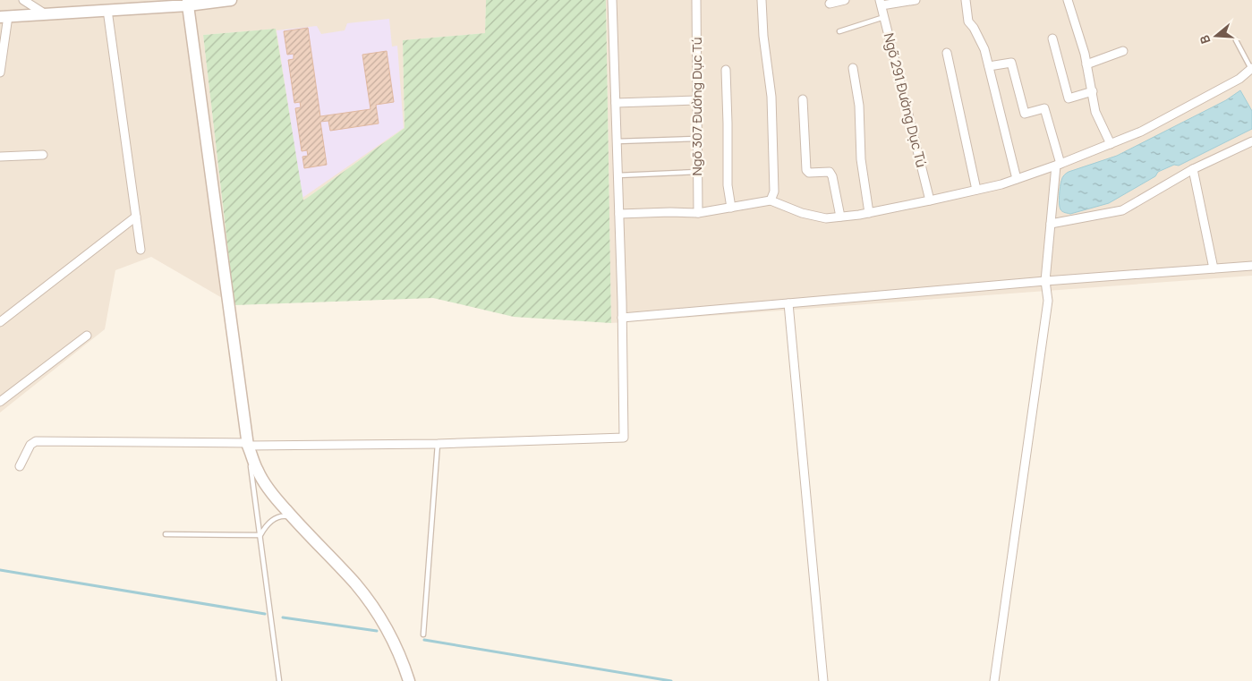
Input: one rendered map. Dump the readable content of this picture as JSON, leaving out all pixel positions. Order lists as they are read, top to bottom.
{
  "streets": {
    "street": ["Ngõ 291 Đường Dục Tú", "Ngõ 307 Đường Dục Tú"]
  },
  "north": "left"
}
